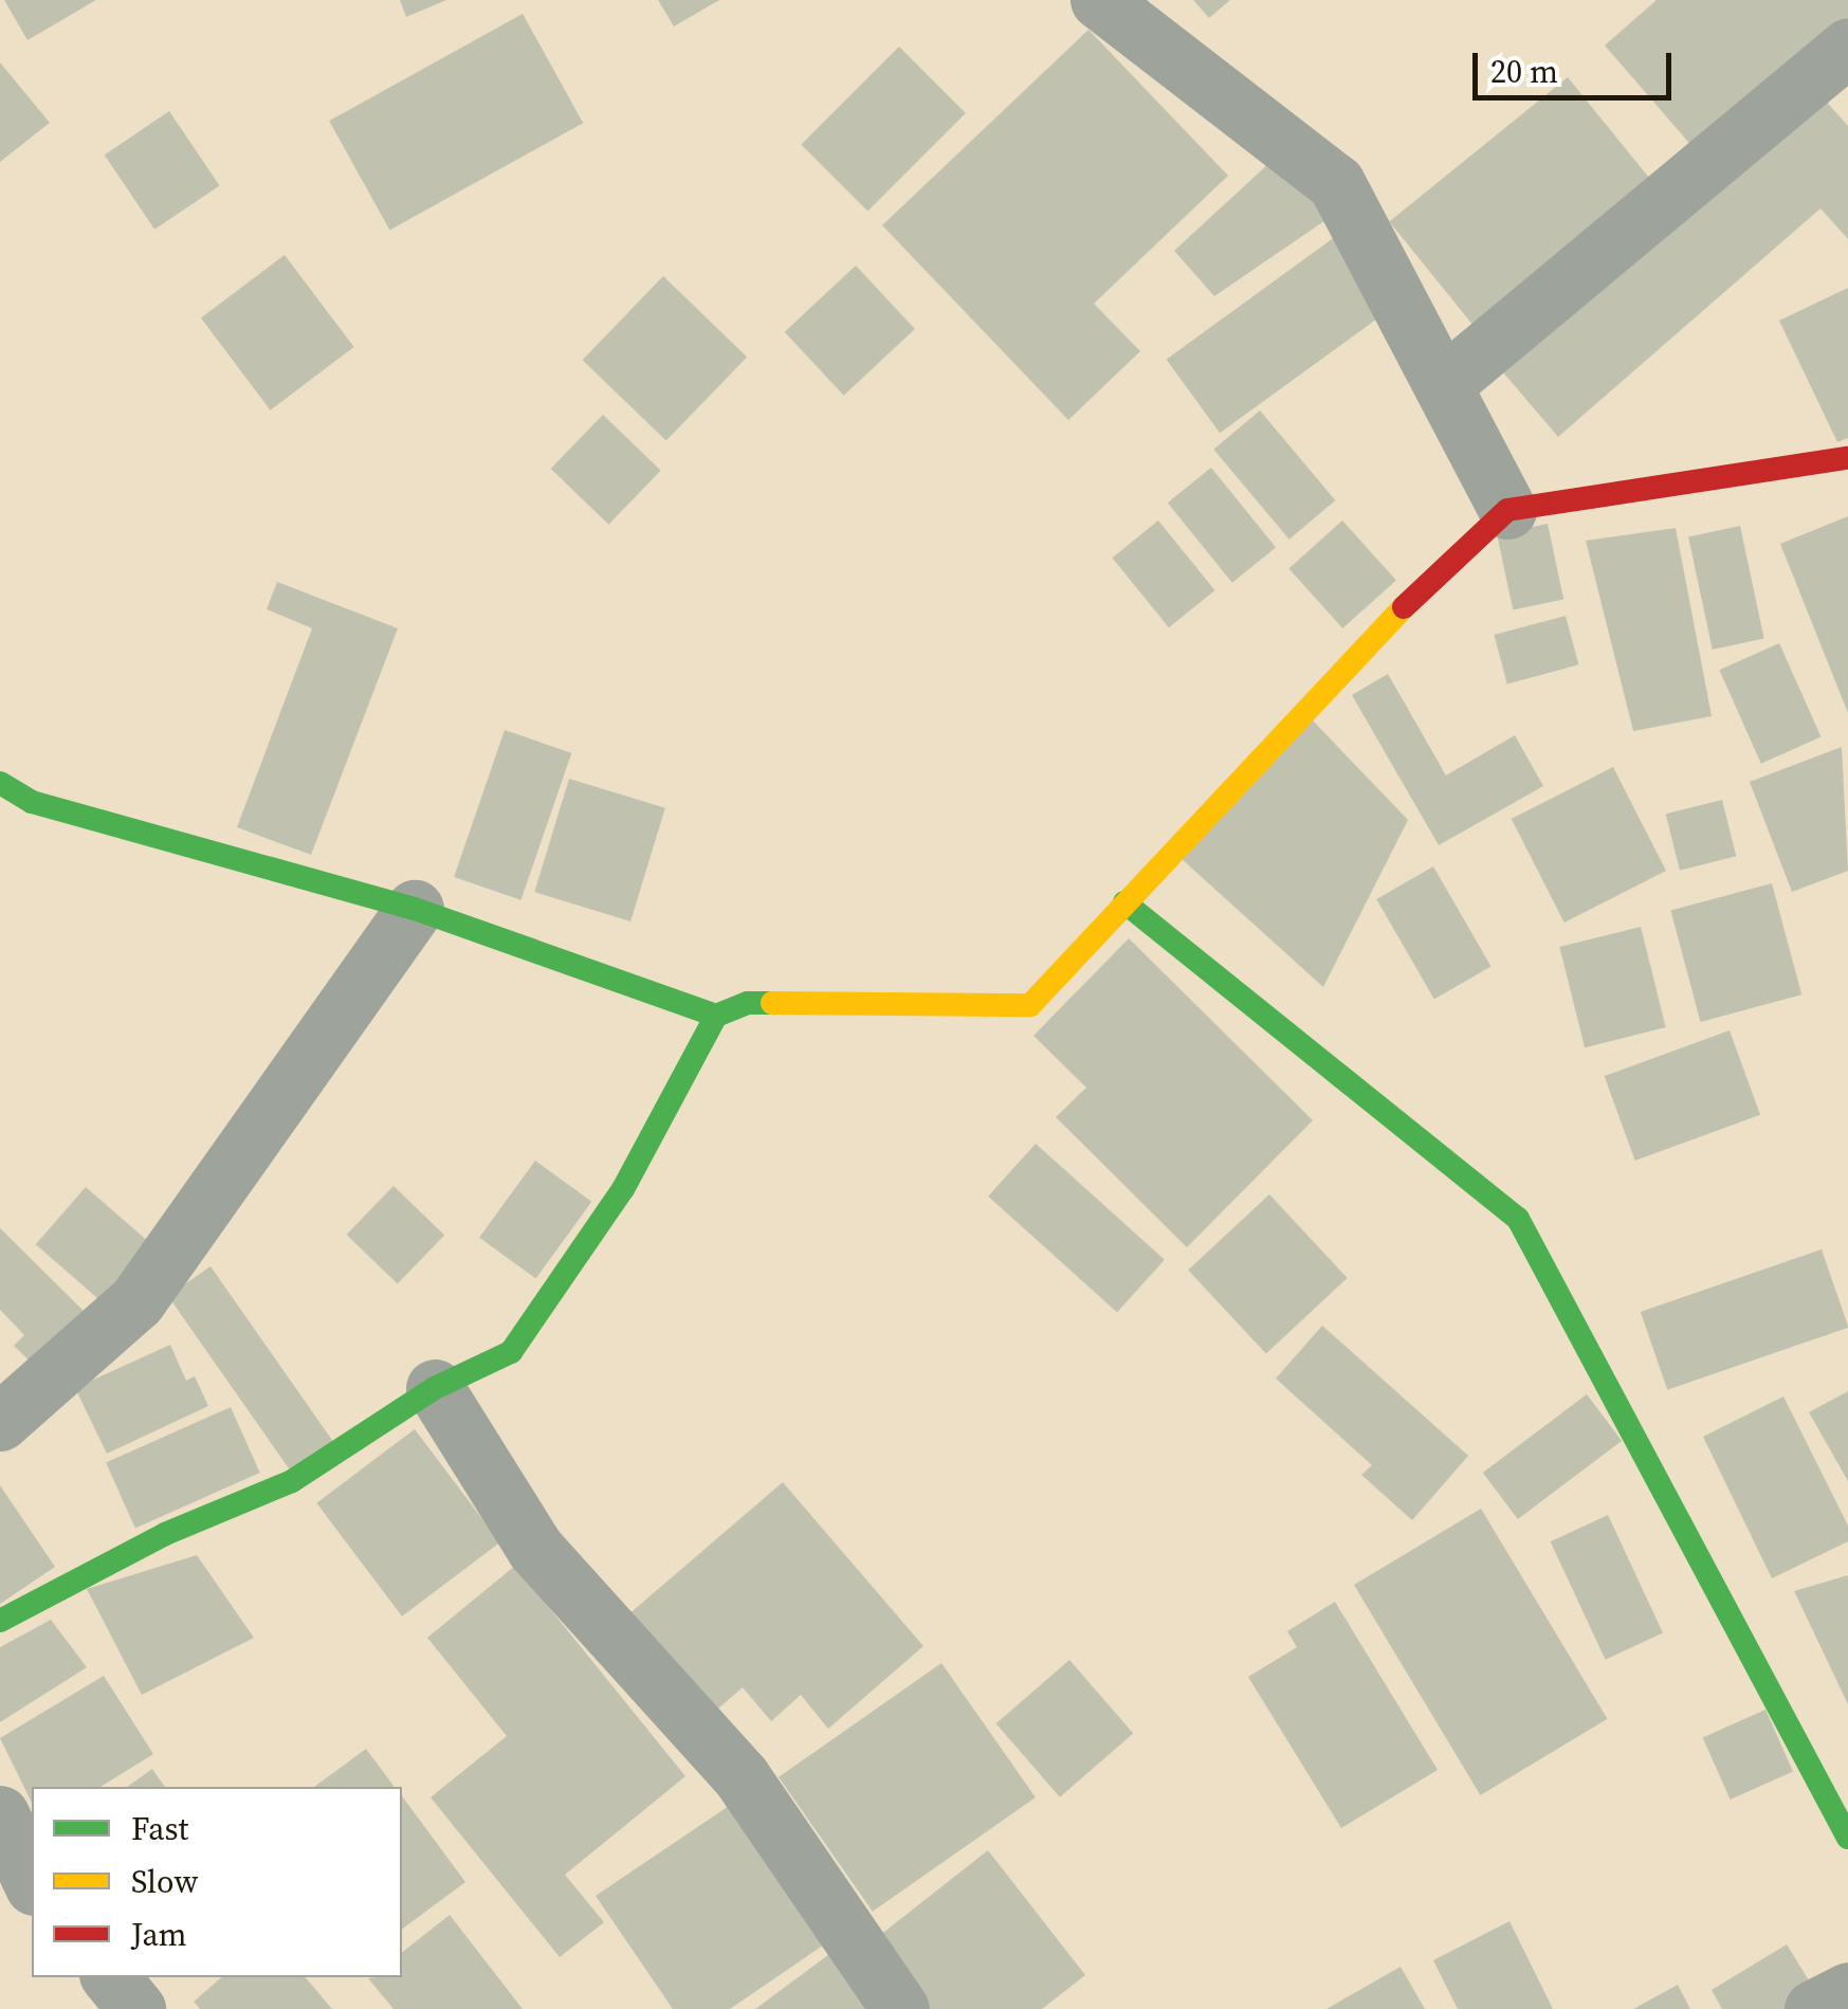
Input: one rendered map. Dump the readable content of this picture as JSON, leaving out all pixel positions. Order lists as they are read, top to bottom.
{
  "legend": ["Fast", "Slow", "Jam"],
  "scale_bar": "20 m"
}
